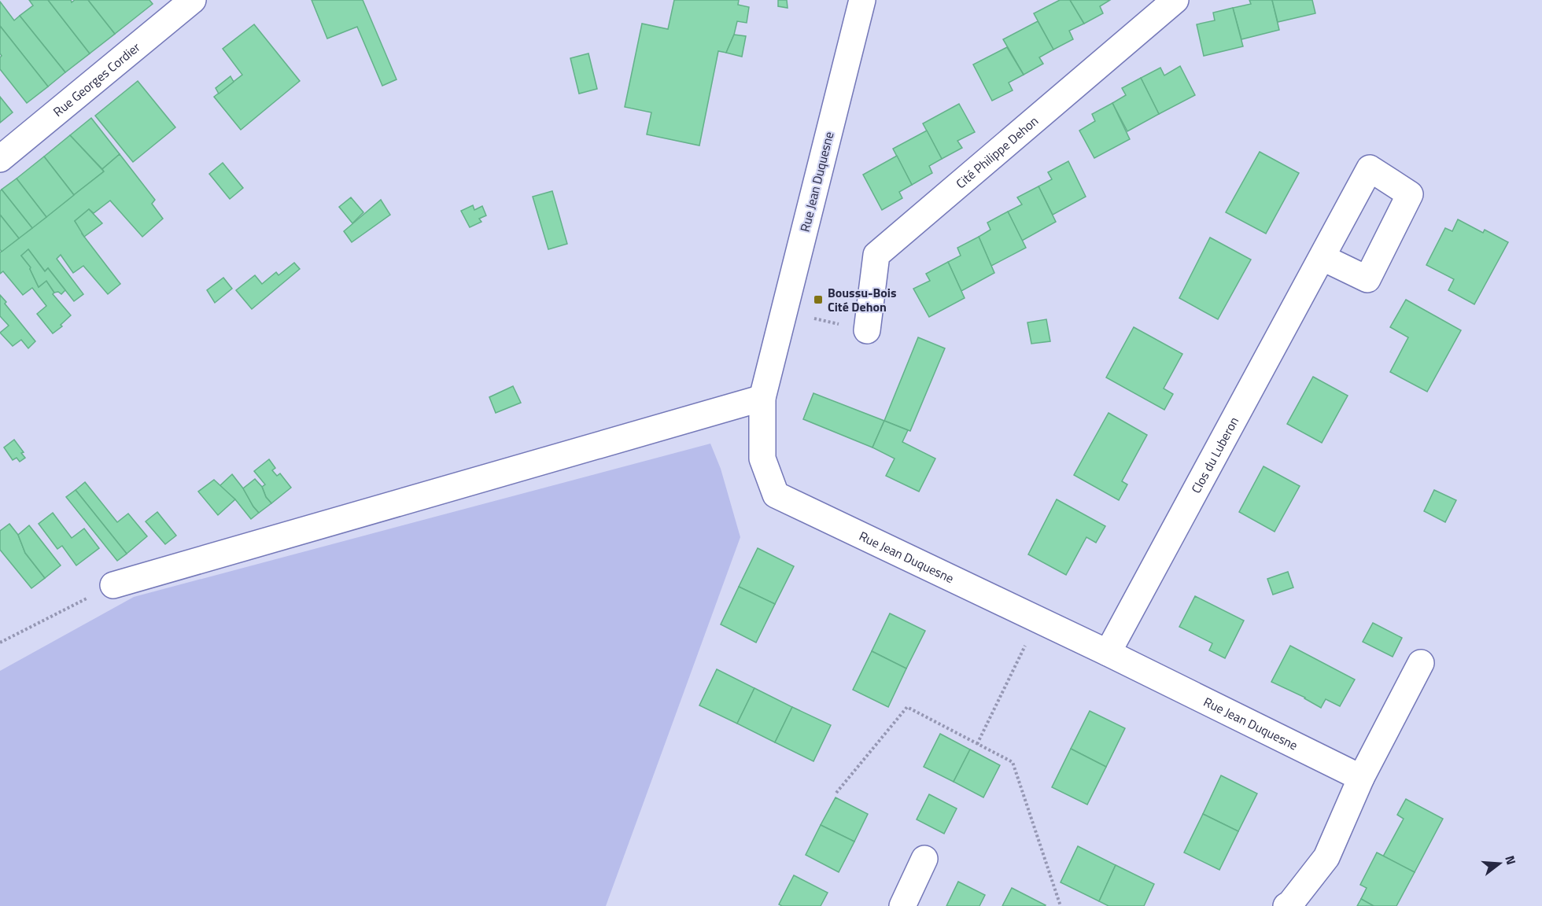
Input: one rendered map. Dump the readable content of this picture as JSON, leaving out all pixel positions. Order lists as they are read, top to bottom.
{
  "streets": {
    "street": [
      "Rue Georges Cordier",
      "Cité Philippe Dehon",
      "Rue Jean Duquesne",
      "Clos du Luberon"
    ]
  },
  "crossings": [
    ["Rue Jean Duquesne", "Clos du Luberon"]
  ],
  "places": {
    "transit": ["Boussu-Bois Cité Dehon"]
  },
  "north": "right"
}
